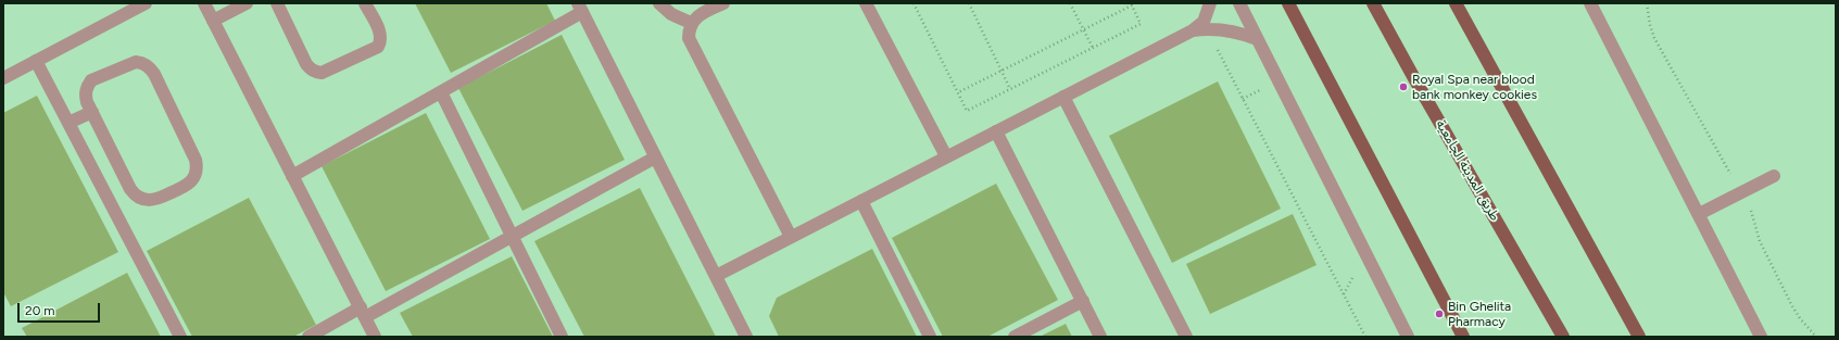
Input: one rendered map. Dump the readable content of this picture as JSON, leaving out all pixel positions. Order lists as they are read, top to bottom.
{
  "streets": {
    "main road": ["طريق المدينة الجامعية"]
  },
  "places": ["Royal Spa near blood bank monkey cookies", "Bin Ghelita Pharmacy"],
  "scale_bar": "20 m"
}
